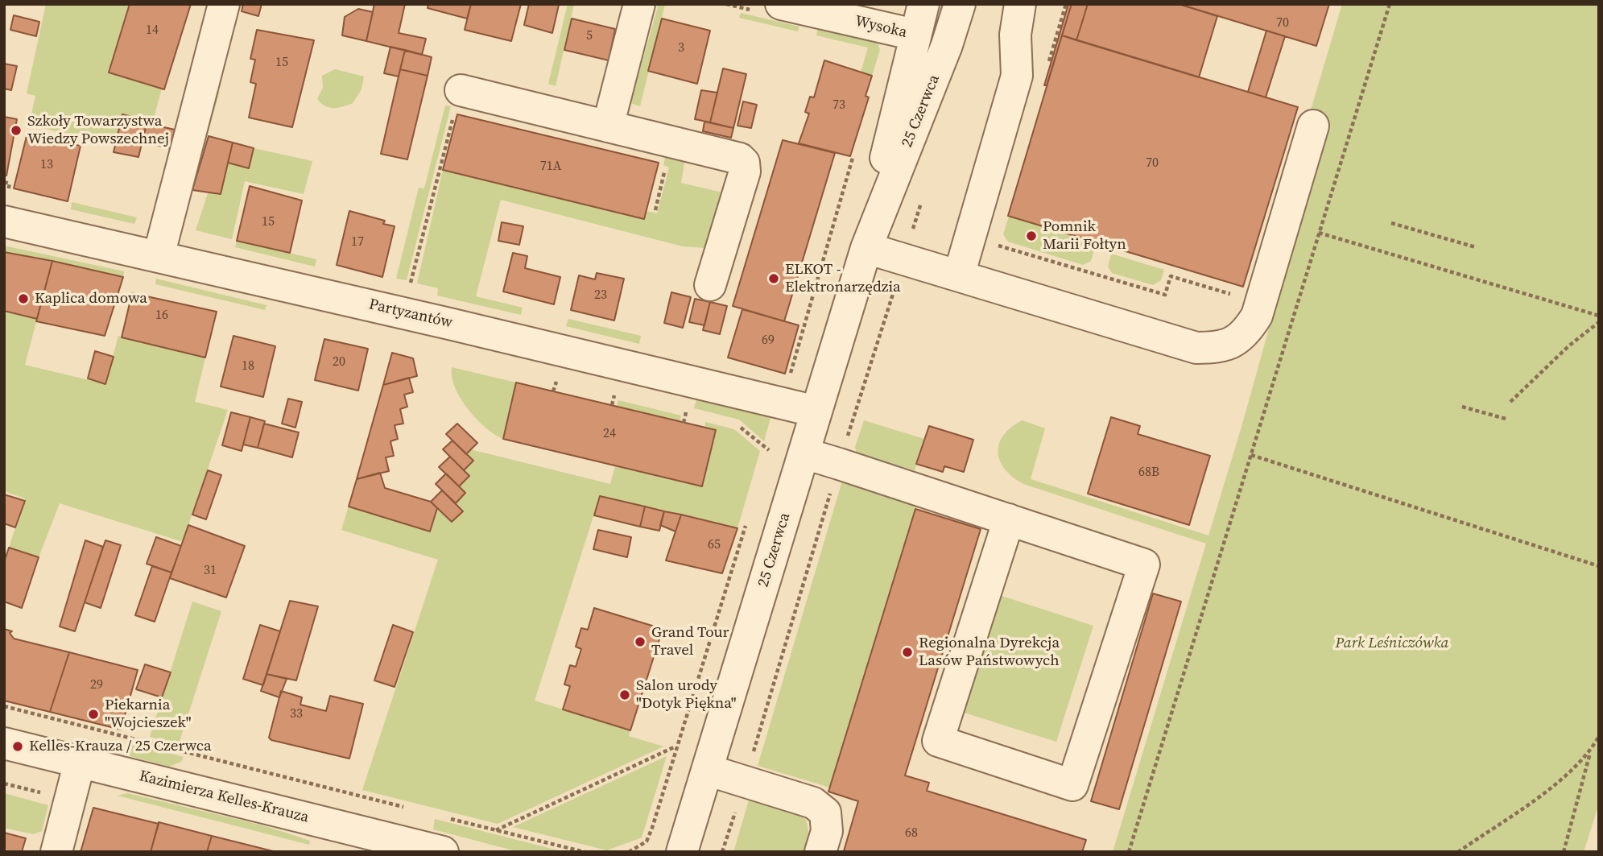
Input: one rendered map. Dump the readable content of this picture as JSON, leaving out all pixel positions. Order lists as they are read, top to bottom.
{
  "streets": {
    "street": [
      "Wysoka",
      "25 Czerwca",
      "Partyzantów",
      "Kazimierza Kelles-Krauza"
    ]
  },
  "crossings": [
    ["Wysoka", "25 Czerwca"],
    ["25 Czerwca", "Partyzantów"]
  ],
  "parks": ["Park Leśniczówka"],
  "places": [
    "Szkoły Towarzystwa Wiedzy Powszechnej",
    "Pomnik Marii Fołtyn",
    "ELKOT - Elektronarzędzia",
    "Kaplica domowa",
    "Grand Tour Travel",
    "Regionalna Dyrekcja Lasów Państwowych",
    "Salon urody \"Dotyk Piękna\"",
    "Piekarnia \"Wojcieszek\"",
    "Kelles-Krauza / 25 Czerwca"
  ],
  "house_numbers": [
    "70",
    "14",
    "5",
    "3",
    "15",
    "73",
    "70",
    "13",
    "71A",
    "15",
    "17",
    "23",
    "16",
    "69",
    "20",
    "18",
    "24",
    "68B",
    "65",
    "31",
    "29",
    "33",
    "68"
  ]
}
